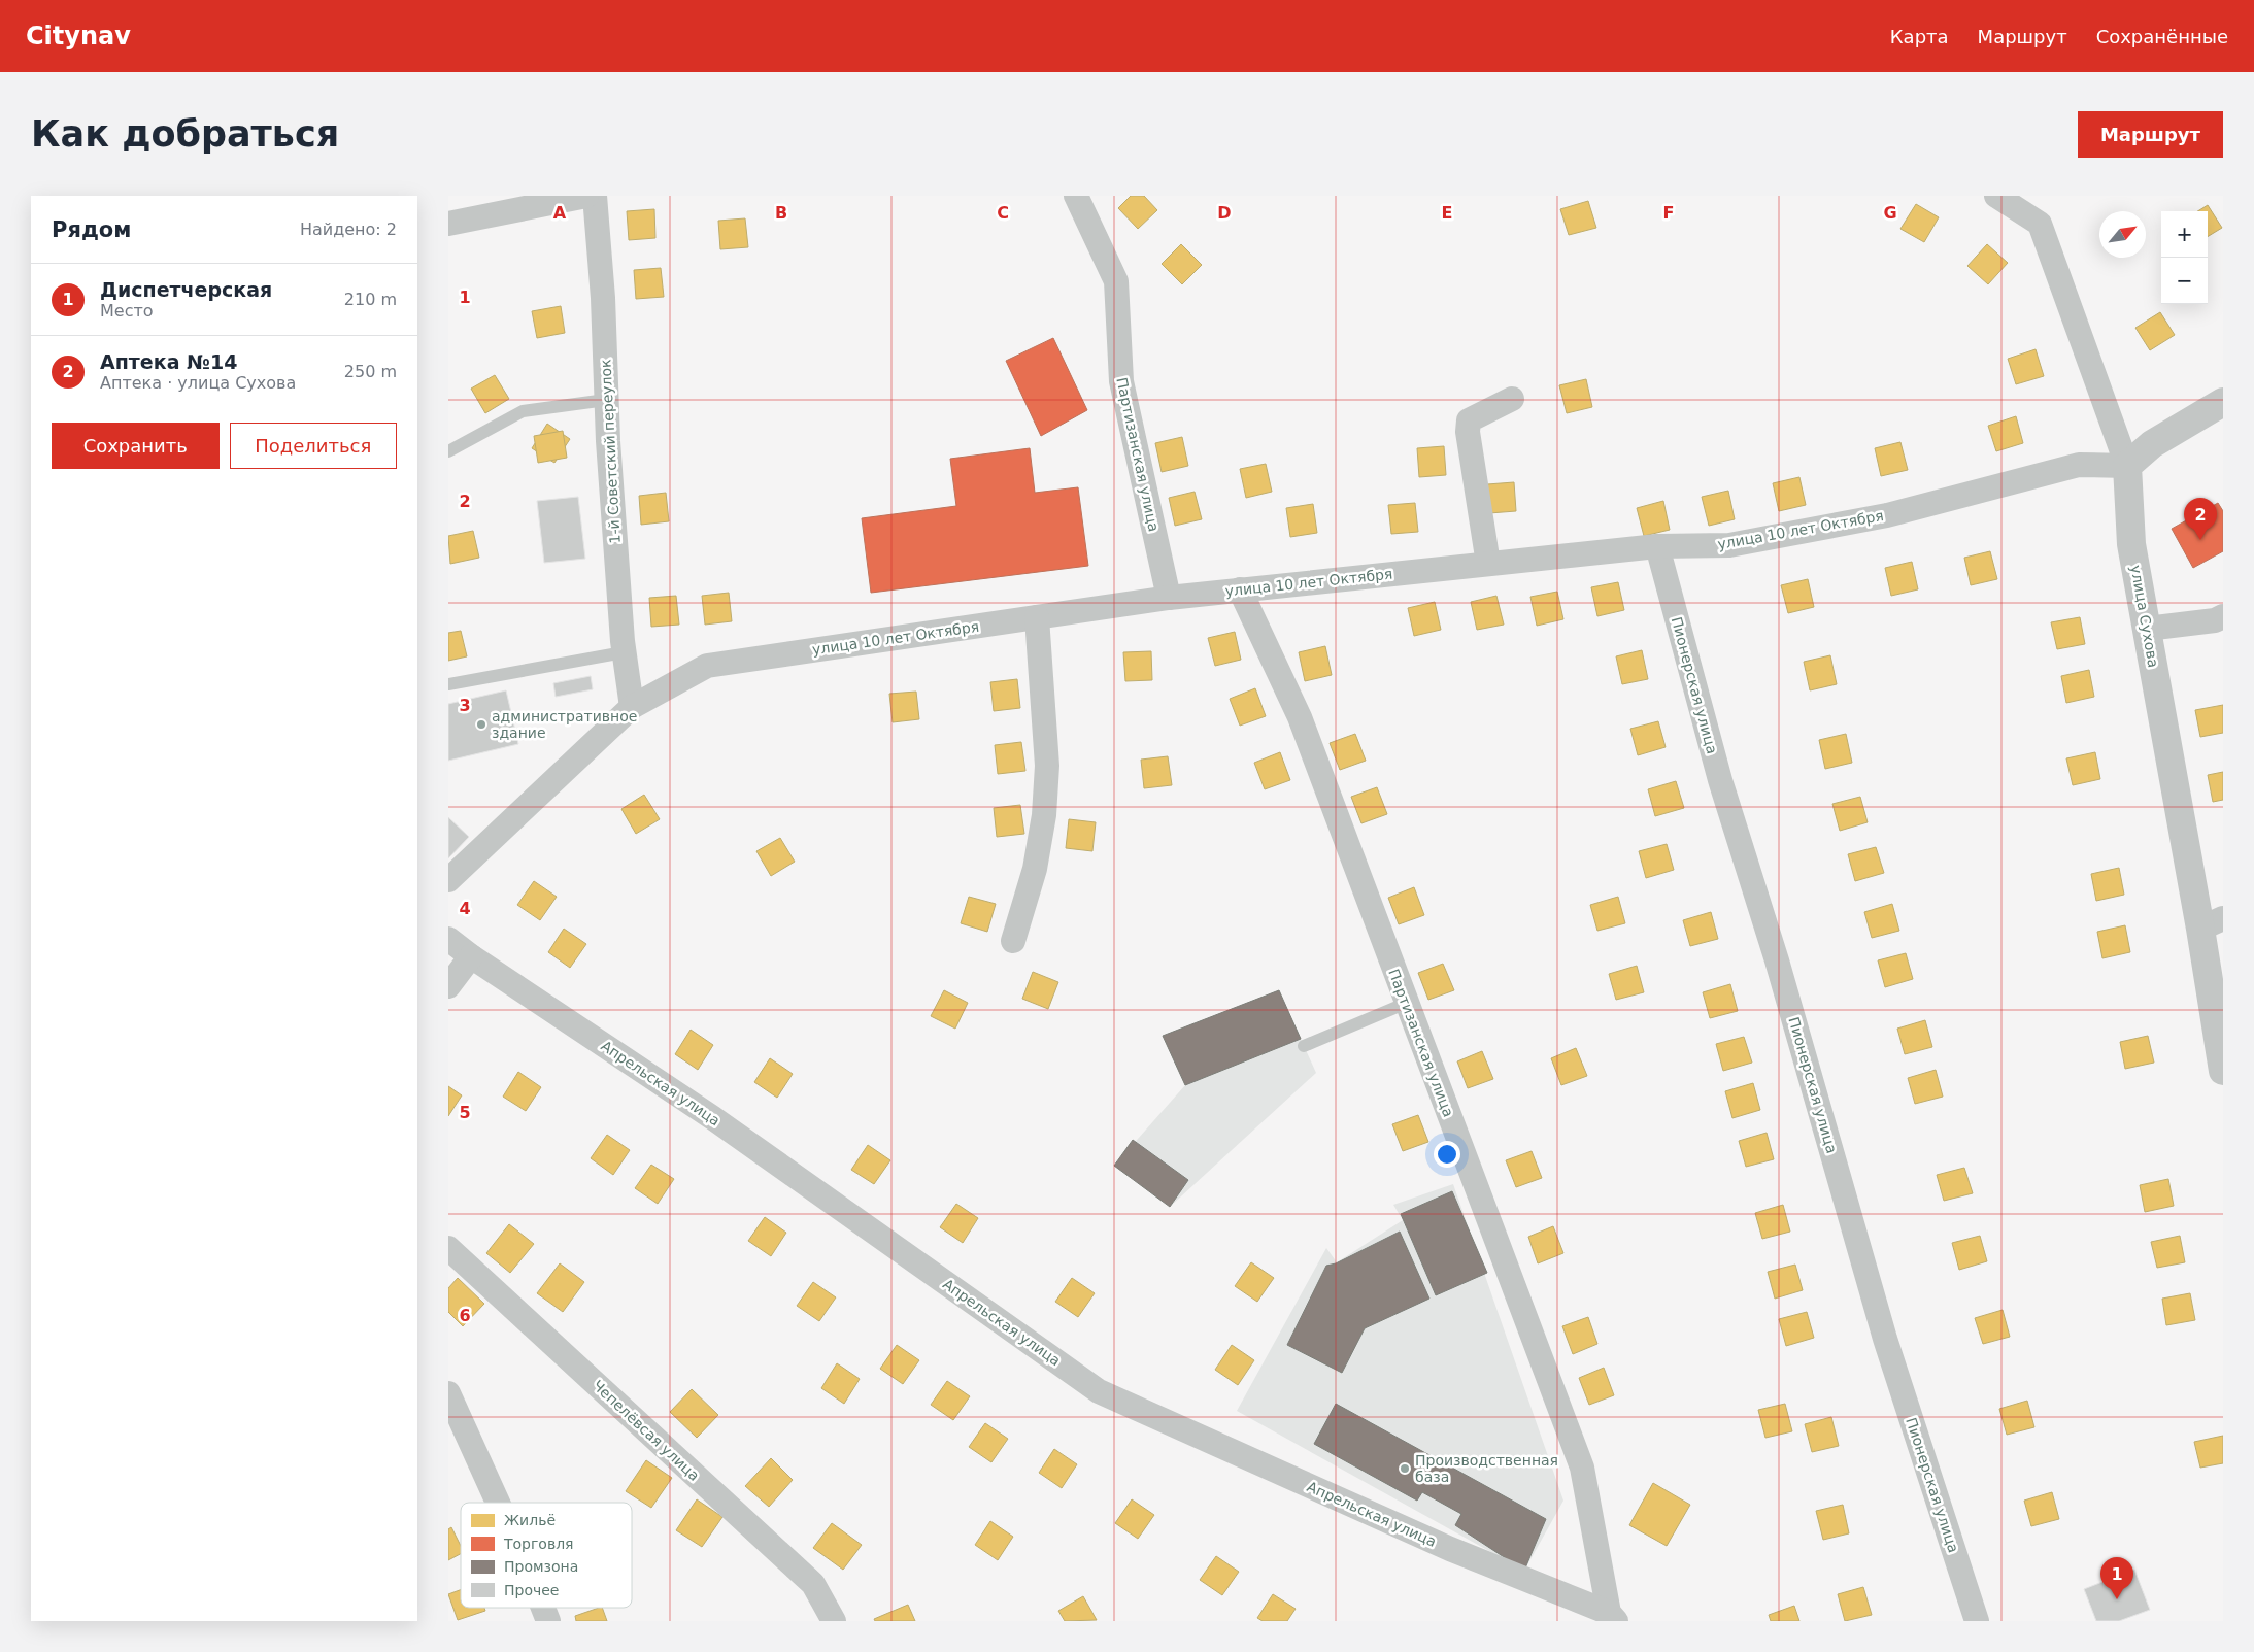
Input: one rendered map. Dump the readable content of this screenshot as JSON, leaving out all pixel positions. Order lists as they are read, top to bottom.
{
  "streets": {
    "street": [
      "1-й Советский переулок",
      "Партизанская улица",
      "улица 10 лет Октября",
      "улица Сухова",
      "Пионерская улица",
      "Апрельская улица",
      "Чепелёвсая улица"
    ]
  },
  "crossings": [
    ["1-й Советский переулок", "улица 10 лет Октября"],
    ["Партизанская улица", "улица 10 лет Октября"],
    ["Партизанская улица", "Апрельская улица"],
    ["улица 10 лет Октября", "улица Сухова"],
    ["улица 10 лет Октября", "Пионерская улица"]
  ],
  "places": ["административное здание", "Производственная база"],
  "legend": [
    "Жильё",
    "Торговля",
    "Промзона",
    "Прочее"
  ],
  "north": "top right",
  "page": {
    "header": "Citynav",
    "nav": ["Карта", "Маршрут", "Сохранённые"],
    "buttons": [
      "Маршрут",
      ["Сохранить", "Поделиться"]
    ],
    "title": "Как добраться",
    "heading": ["Рядом", "Найдено: 2"],
    "map_buttons": ["+", "−"],
    "list": [
      {
        "mark": "1",
        "name": "Диспетчерская",
        "note": "Место",
        "value": "210 m"
      },
      {
        "mark": "2",
        "name": "Аптека №14",
        "note": "Аптека · улица Сухова",
        "value": "250 m"
      }
    ],
    "pins": ["2", "1"]
  },
  "grid": {
    "columns": [
      "A",
      "B",
      "C",
      "D",
      "E",
      "F",
      "G"
    ],
    "rows": [
      "1",
      "2",
      "3",
      "4",
      "5",
      "6"
    ]
  }
}
